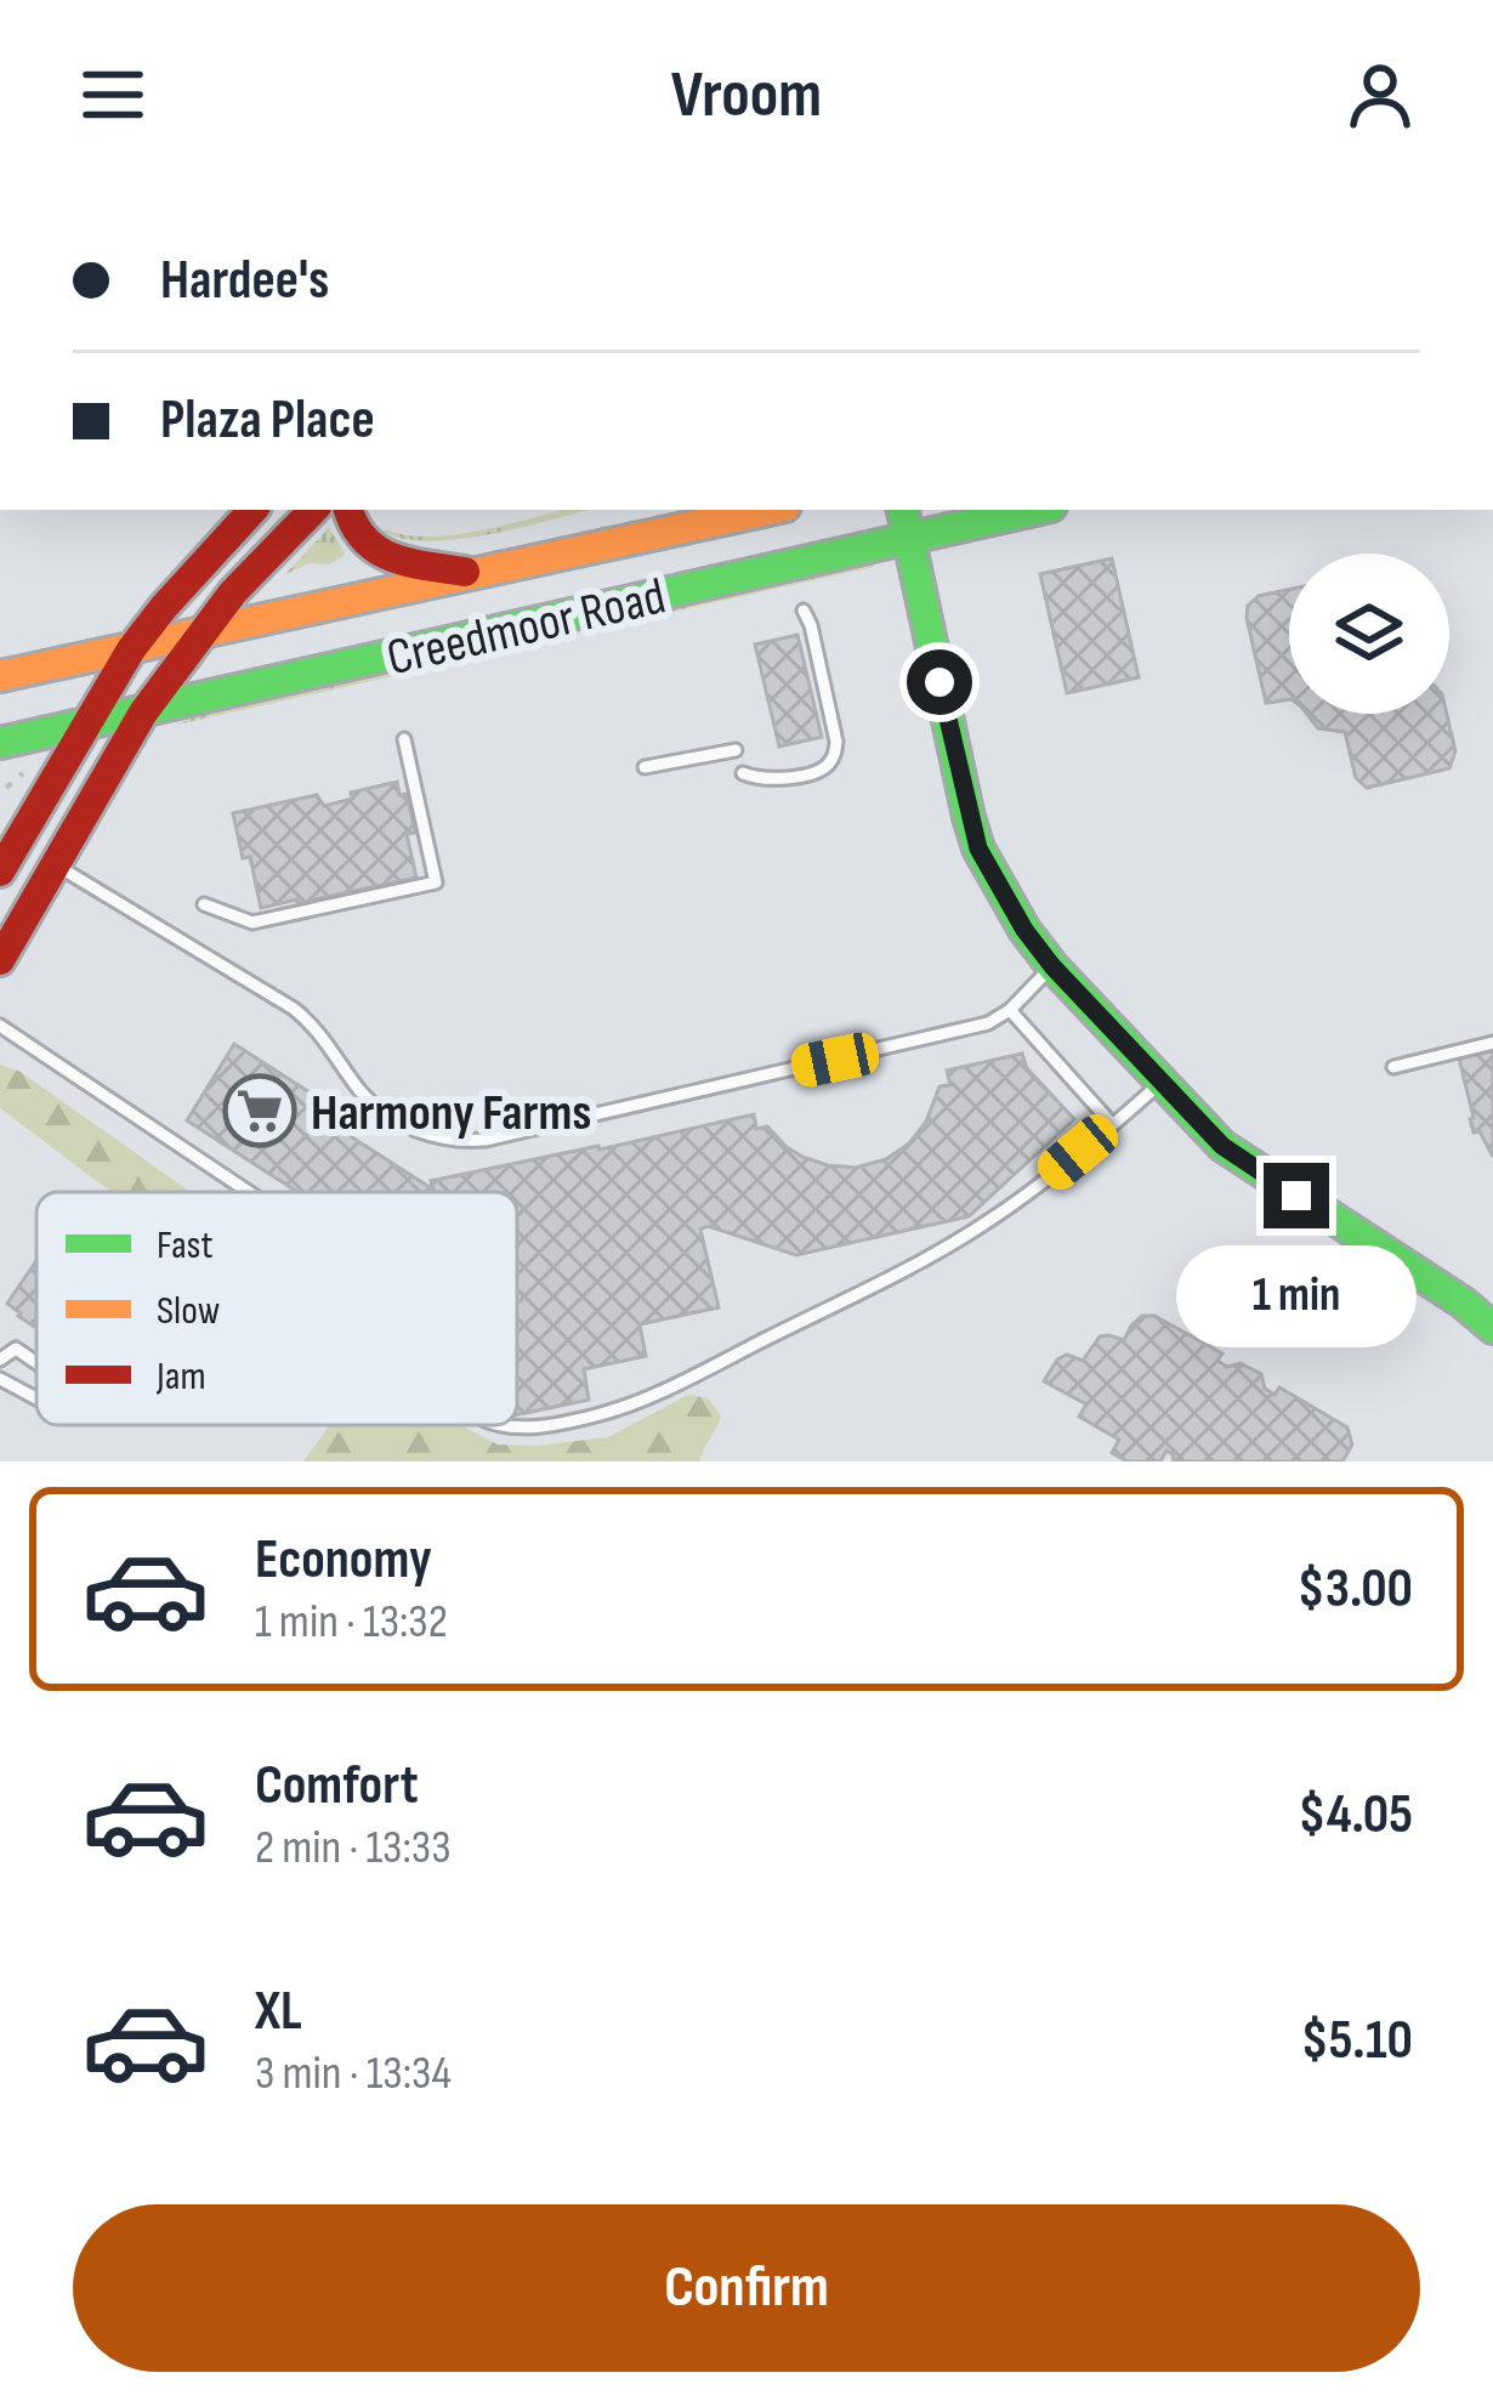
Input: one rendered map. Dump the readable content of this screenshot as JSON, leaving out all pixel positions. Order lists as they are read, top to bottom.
{
  "streets": {
    "main road": ["Creedmoor Road"]
  },
  "places": {
    "supermarket": ["Harmony Farms"]
  },
  "legend": ["Fast", "Slow", "Jam"],
  "page": {
    "header": "Vroom",
    "banner": ["Hardee's", "Plaza Place"],
    "bubble": "1 min",
    "list": [
      {
        "name": "Economy",
        "note": "1 min · 13:32",
        "value": "$3.00"
      },
      {
        "name": "Comfort",
        "note": "2 min · 13:33",
        "value": "$4.05"
      },
      {
        "name": "XL",
        "note": "3 min · 13:34",
        "value": "$5.10"
      }
    ],
    "buttons": "Confirm"
  }
}
